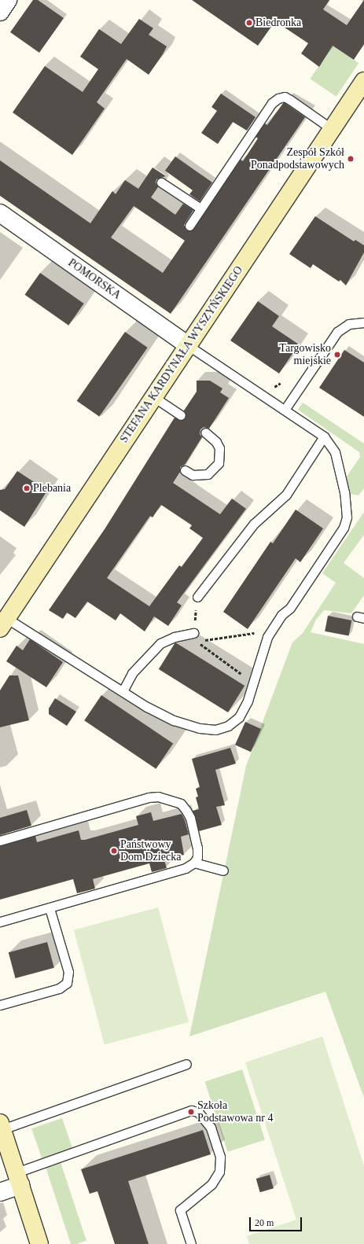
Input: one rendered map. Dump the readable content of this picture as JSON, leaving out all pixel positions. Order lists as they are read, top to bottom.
{
  "streets": {
    "street": ["POMORSKA", "STEFANA KARDYNAŁA WYSZYŃSKIEGO"]
  },
  "crossings": [
    ["POMORSKA", "STEFANA KARDYNAŁA WYSZYŃSKIEGO"]
  ],
  "places": [
    "Biedronka",
    "Zespół Szkół Ponadpodstawowych",
    "Targowisko miejskie",
    "Plebania",
    "Państwowy Dom Dziecka",
    "Szkoła Podstawowa nr 4"
  ],
  "scale_bar": "20 m"
}
